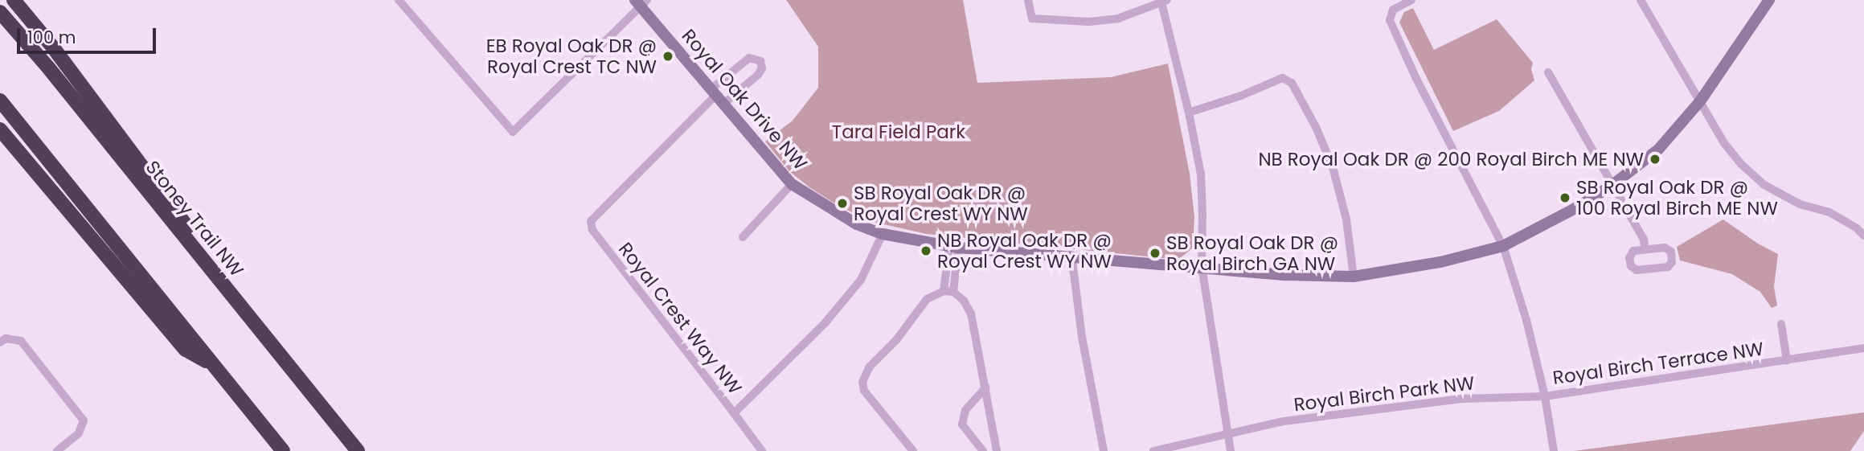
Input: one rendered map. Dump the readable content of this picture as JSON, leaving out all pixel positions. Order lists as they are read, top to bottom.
{
  "streets": {
    "highway": ["Stoney Trail NW"],
    "street": [
      "Royal Oak Drive NW",
      "Royal Crest Way NW",
      "Royal Birch Terrace NW",
      "Royal Birch Park NW"
    ]
  },
  "crossings": [
    ["Royal Oak Drive NW", "Royal Crest Way NW"],
    ["Royal Oak Drive NW", "Royal Birch Terrace NW"],
    ["Royal Birch Terrace NW", "Royal Birch Park NW"]
  ],
  "parks": ["Tara Field Park"],
  "places": [
    "EB Royal Oak DR @ Royal Crest TC NW",
    "NB Royal Oak DR @ 200 Royal Birch ME NW",
    "SB Royal Oak DR @ 100 Royal Birch ME NW",
    "SB Royal Oak DR @ Royal Crest WY NW",
    "NB Royal Oak DR @ Royal Crest WY NW",
    "SB Royal Oak DR @ Royal Birch GA NW"
  ],
  "scale_bar": "100 m"
}
